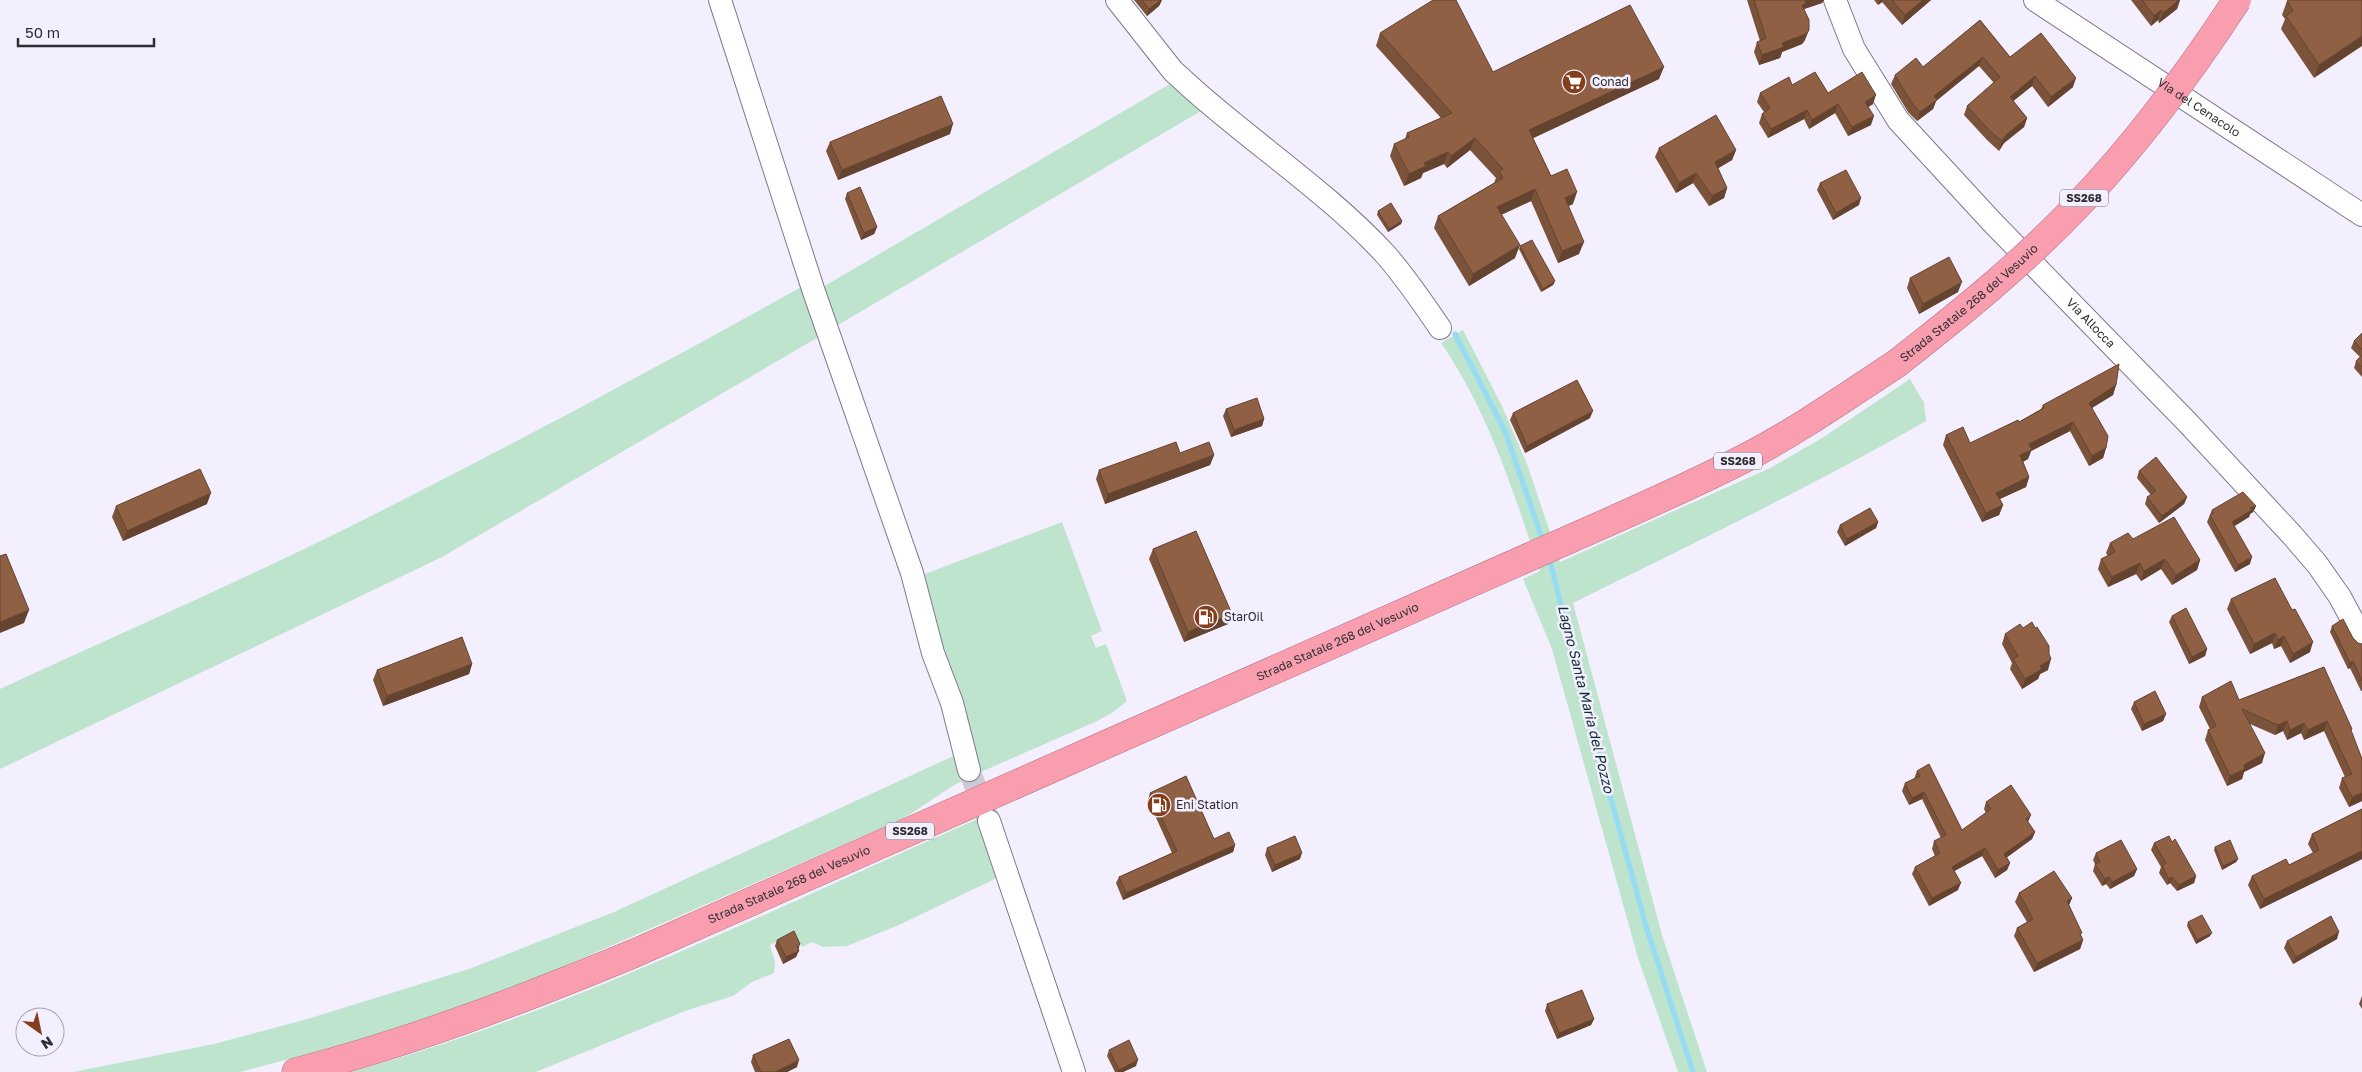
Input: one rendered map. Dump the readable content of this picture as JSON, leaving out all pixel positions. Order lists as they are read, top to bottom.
{
  "streets": {
    "highway": ["SS268", "Strada Statale 268 del Vesuvio"],
    "street": ["Via del Cenacolo", "Via Allocca"]
  },
  "water": ["Lagno Santa Maria del Pozzo"],
  "places": {
    "supermarket": ["Conad"],
    "fuel station": ["StarOil", "Eni Station"]
  },
  "scale_bar": "50 m",
  "north": "bottom right"
}
